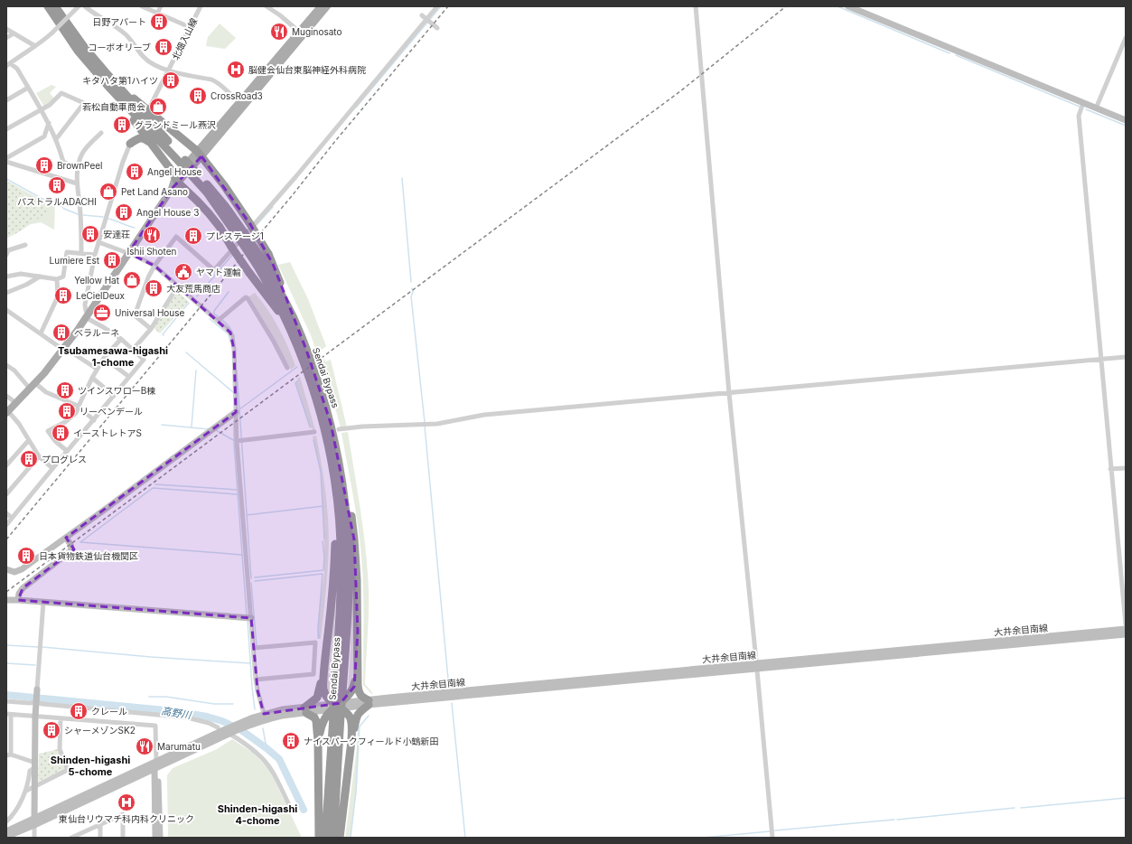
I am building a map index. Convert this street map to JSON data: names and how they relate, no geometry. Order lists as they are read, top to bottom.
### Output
{
  "streets": {
    "highway": ["Sendai Bypass"],
    "street": ["北畑入山線", "大井余目南線"]
  },
  "districts": ["Tsubamesawa-higashi 1-chome", "Shinden-higashi 5-chome", "Shinden-higashi 4-chome"],
  "water": ["高野川"],
  "places": {
    "building": [
      "日野アパート",
      "コーポオリーブ",
      "キタハタ第1ハイツ",
      "CrossRoad3",
      "グランドミール燕沢",
      "BrownPeel",
      "Angel House",
      "パストラルADACHI",
      "Angel House 3",
      "安達荘",
      "プレステージ1",
      "Lumiere Est",
      "大友荒馬商店",
      "LeCielDeux",
      "ベラルーネ",
      "ツインスワローB棟",
      "リーベンデール",
      "イーストレトアS",
      "プログレス",
      "日本貨物鉄道仙台機関区",
      "クレール",
      "シャーメゾンSK2",
      "ナイスパークフィールド小鶴新田"
    ],
    "restaurant": ["Muginosato", "Ishii Shoten", "Marumatu"],
    "hospital": ["脳健会仙台東脳神経外科病院", "東仙台リウマチ科内科クリニック"],
    "shop": ["若松自動車商会", "Pet Land Asano", "Yellow Hat"],
    "public building": ["ヤマト運輸"],
    "office": ["Universal House"]
  }
}
